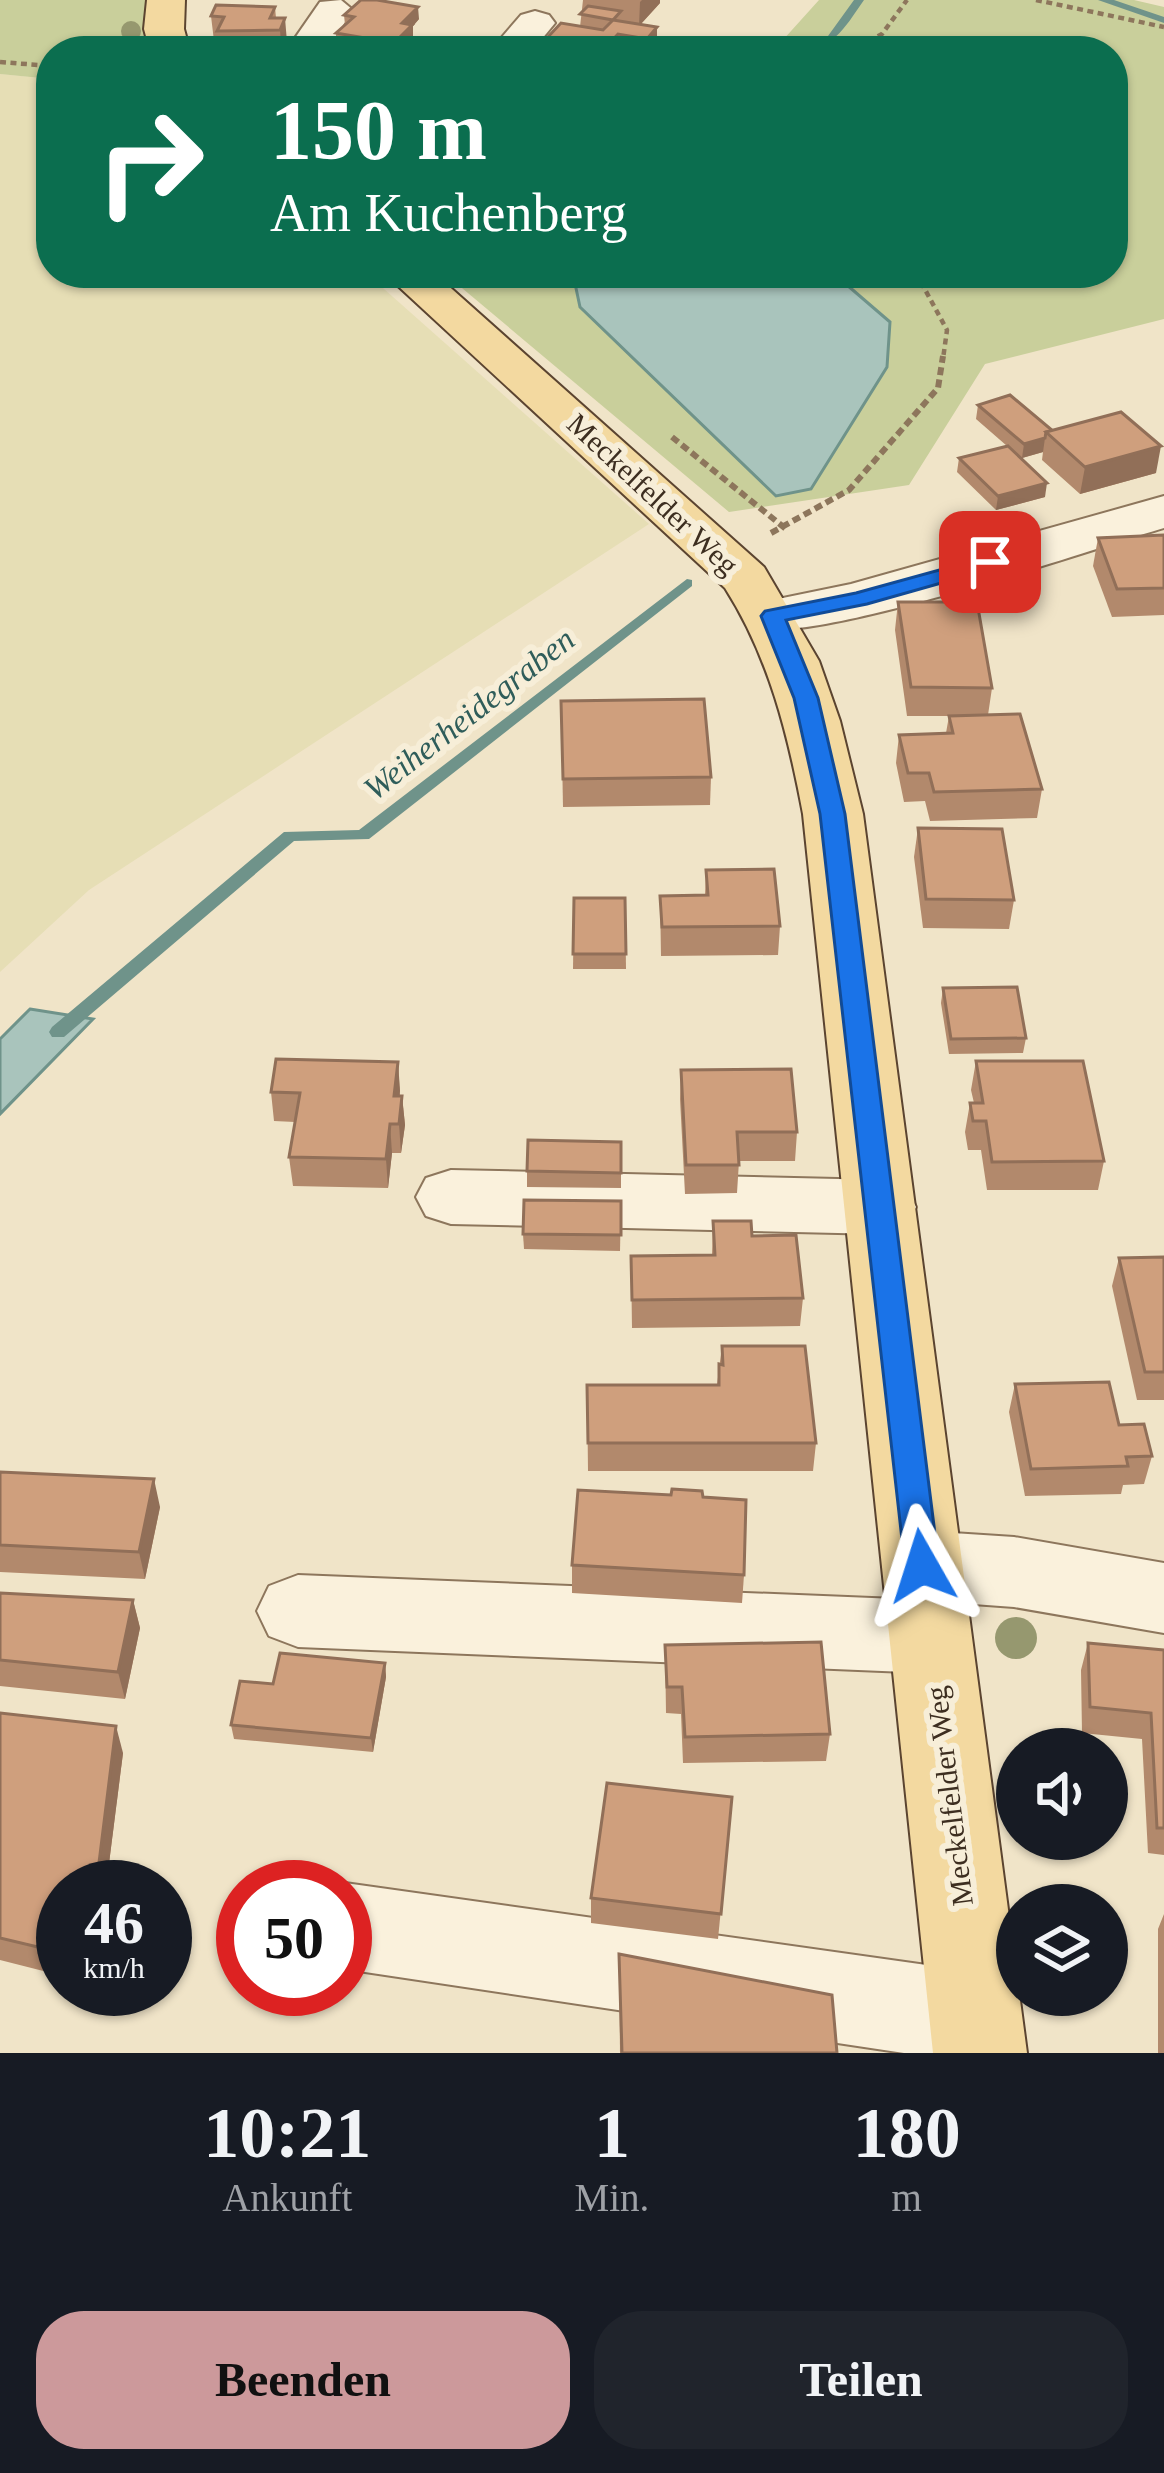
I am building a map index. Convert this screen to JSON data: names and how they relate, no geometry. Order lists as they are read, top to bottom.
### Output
{
  "streets": {
    "main road": ["Meckelfelder Weg"]
  },
  "water": ["Weiherheidegraben"],
  "page": {
    "turn": ["150 m", "Am Kuchenberg"],
    "speed": "46 km/h",
    "limit": "50",
    "eta": [
      "10:21",
      "Ankunft",
      "1",
      "Min.",
      "180",
      "m"
    ],
    "buttons": ["Beenden", "Teilen"]
  }
}
